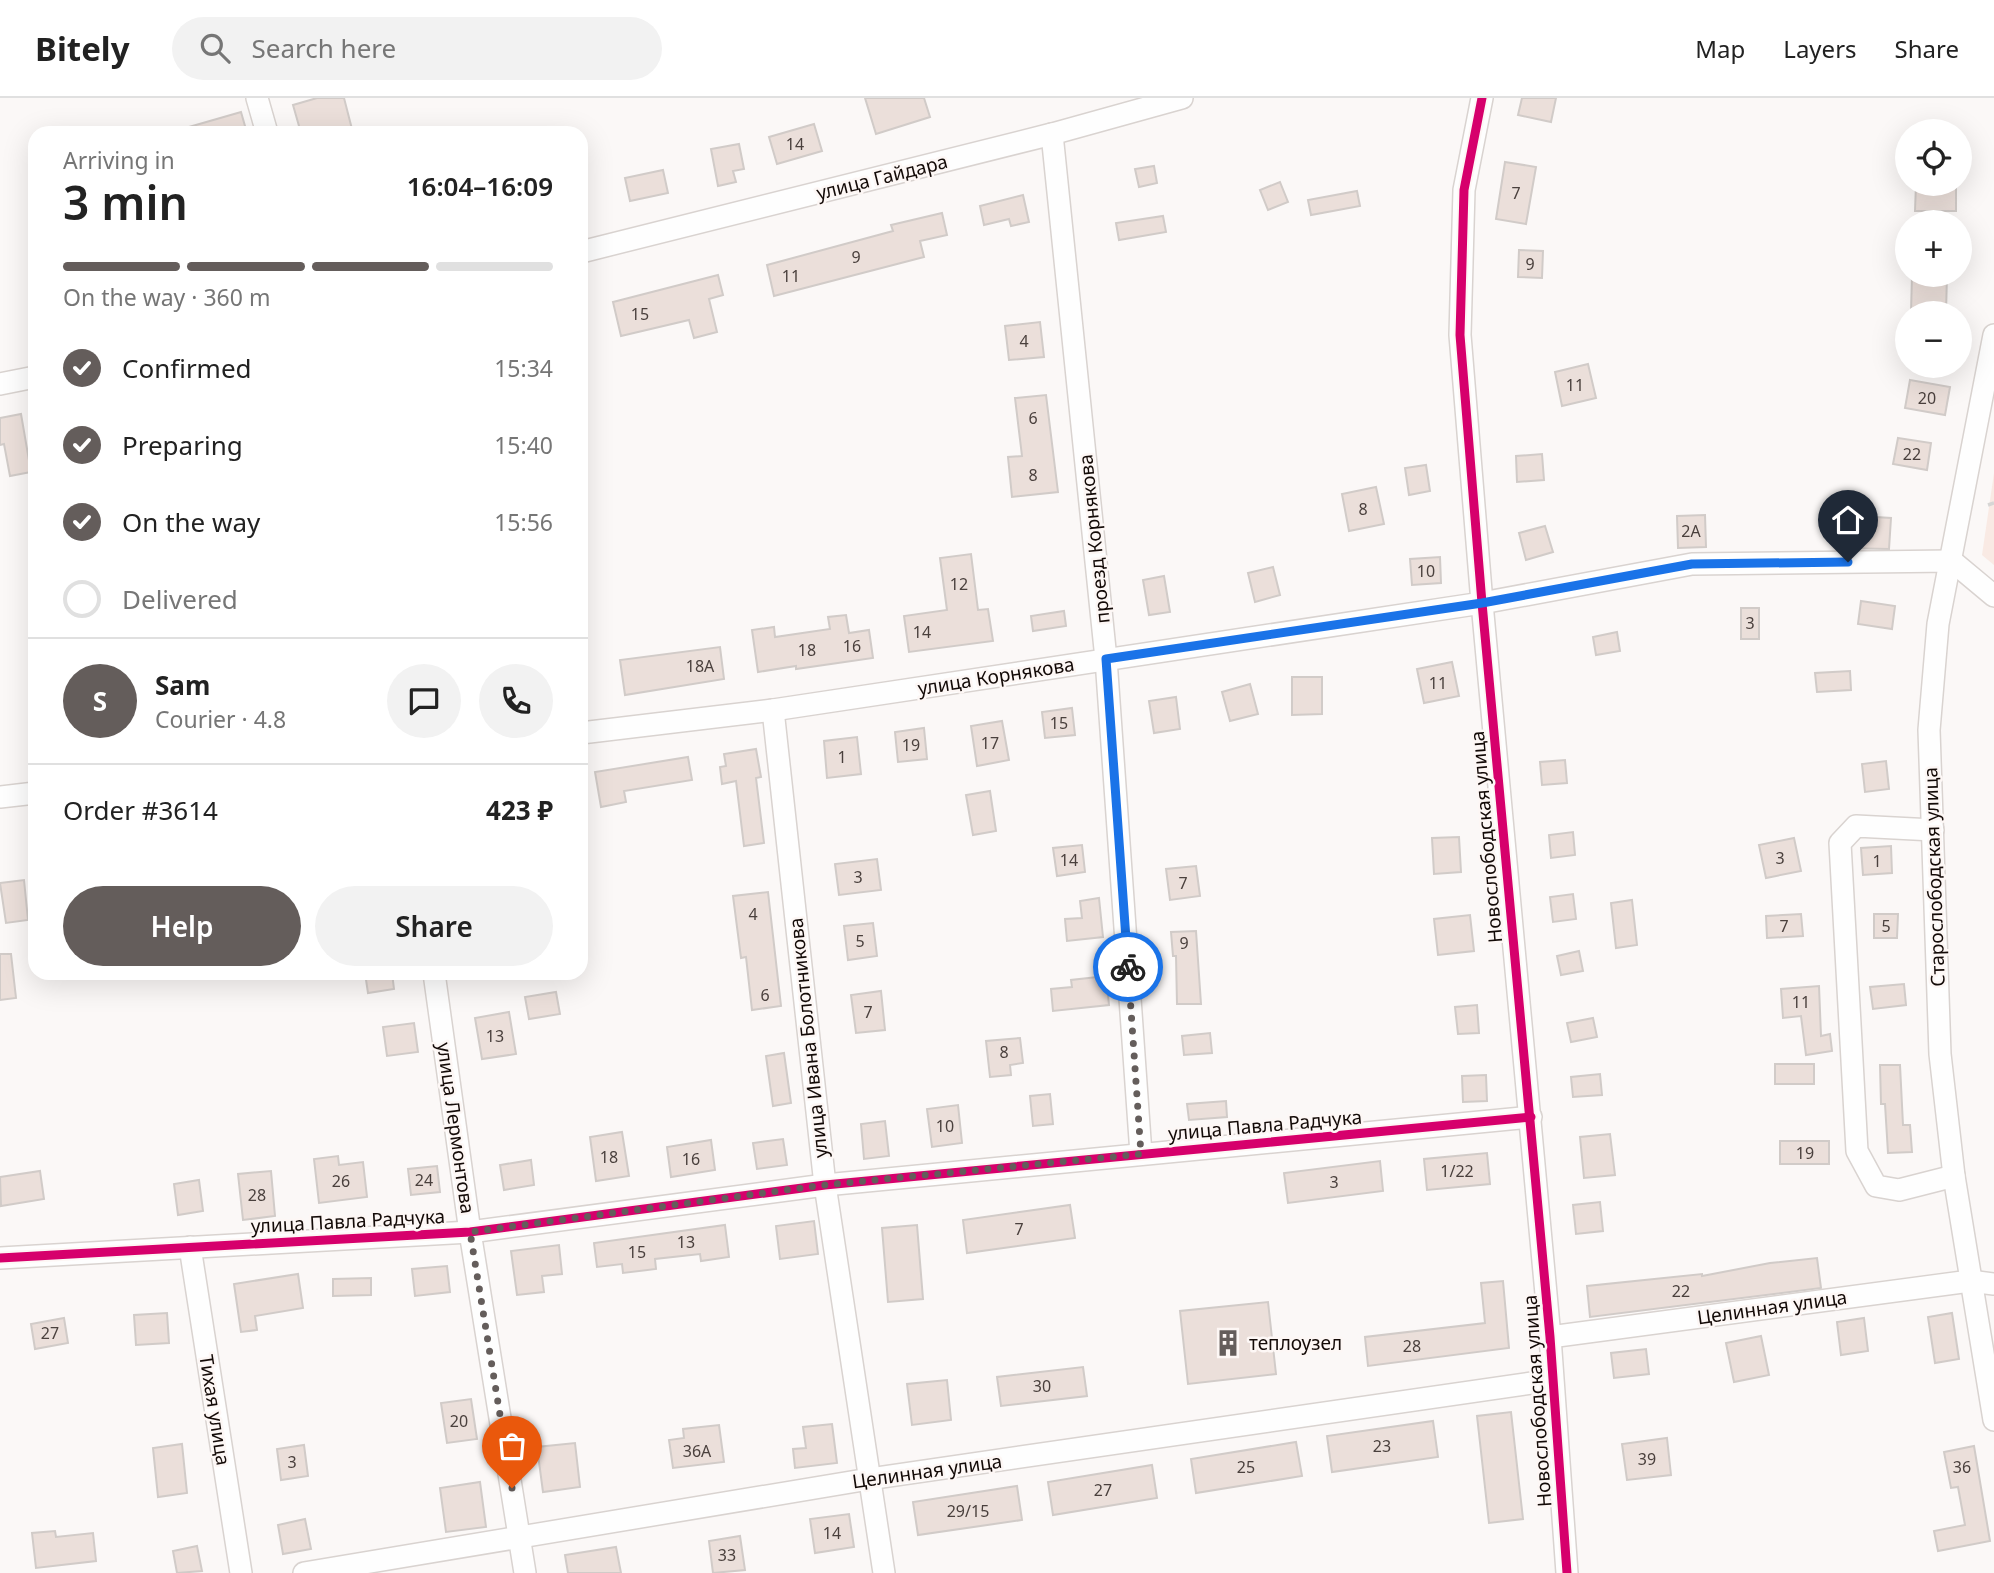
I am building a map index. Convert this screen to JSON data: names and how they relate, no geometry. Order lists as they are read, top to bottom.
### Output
{
  "streets": {
    "street": [
      "улица Гайдара",
      "проезд Корнякова",
      "улица Корнякова",
      "Новослободская улица",
      "Старослободская улица",
      "улица Ивана Болотникова",
      "улица Павла Радчука",
      "улица Лермонтова",
      "Целинная улица",
      "Тихая улица"
    ]
  },
  "crossings": [
    ["улица Гайдара", "проезд Корнякова"],
    ["проезд Корнякова", "улица Корнякова"],
    ["проезд Корнякова", "улица Павла Радчука"],
    ["улица Корнякова", "Новослободская улица"],
    ["улица Корнякова", "Старослободская улица"],
    ["улица Корнякова", "улица Ивана Болотникова"],
    ["Новослободская улица", "улица Павла Радчука"],
    ["Новослободская улица", "Целинная улица"],
    ["Старослободская улица", "Целинная улица"],
    ["улица Ивана Болотникова", "улица Павла Радчука"],
    ["улица Ивана Болотникова", "Целинная улица"],
    ["улица Павла Радчука", "улица Лермонтова"],
    ["улица Павла Радчука", "Тихая улица"],
    ["улица Лермонтова", "Целинная улица"]
  ],
  "places": {
    "building": ["теплоузел"]
  },
  "house_numbers": [
    "14",
    "7",
    "9",
    "9",
    "11",
    "15",
    "4",
    "11",
    "20",
    "6",
    "22",
    "8",
    "8",
    "2А",
    "10",
    "12",
    "3",
    "14",
    "16",
    "18",
    "18А",
    "11",
    "15",
    "17",
    "19",
    "1",
    "3",
    "14",
    "1",
    "3",
    "7",
    "4",
    "7",
    "5",
    "5",
    "9",
    "6",
    "11",
    "7",
    "13",
    "8",
    "10",
    "19",
    "18",
    "16",
    "1/22",
    "24",
    "26",
    "3",
    "28",
    "7",
    "13",
    "15",
    "22",
    "27",
    "28",
    "30",
    "20",
    "23",
    "36А",
    "39",
    "3",
    "25",
    "36",
    "27",
    "29/15",
    "14",
    "33"
  ],
  "page": {
    "header": "Bitely",
    "search": "Search here",
    "nav": ["Map", "Layers", "Share"],
    "map_buttons": ["+", "−"],
    "heading": ["3 min", "Arriving in", "16:04–16:09"],
    "panel": [
      "Sam",
      "Courier · 4.8",
      "Order #3614",
      "423 ₽"
    ],
    "bar": "On the way · 360 m",
    "list": [
      ["Confirmed", "15:34"],
      ["Preparing", "15:40"],
      ["On the way", "15:56"],
      "Delivered"
    ],
    "round": "S",
    "buttons": ["Help", "Share"]
  }
}
